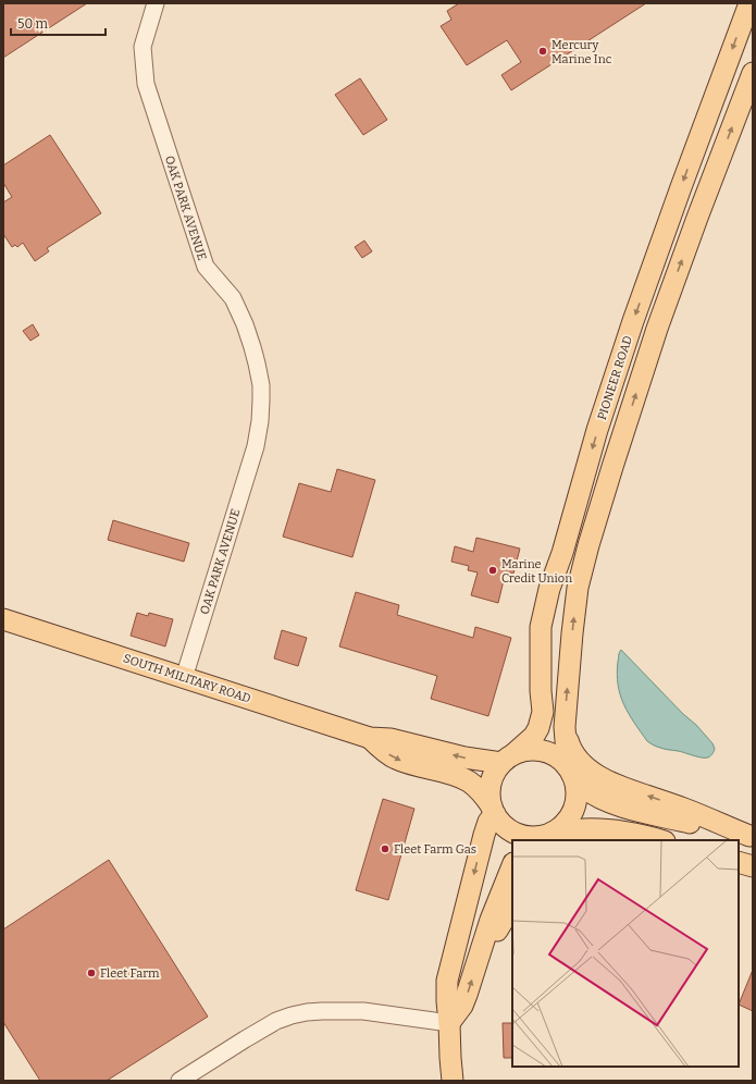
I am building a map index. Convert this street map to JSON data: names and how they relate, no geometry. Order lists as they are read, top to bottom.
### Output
{
  "streets": {
    "main road": ["PIONEER ROAD", "SOUTH MILITARY ROAD"],
    "street": ["OAK PARK AVENUE"]
  },
  "crossings": [
    ["OAK PARK AVENUE", "SOUTH MILITARY ROAD"],
    ["PIONEER ROAD", "SOUTH MILITARY ROAD"]
  ],
  "places": [
    "Mercury Marine Inc",
    "Marine Credit Union",
    "Fleet Farm Gas",
    "Fleet Farm"
  ],
  "scale_bar": "50 m"
}
